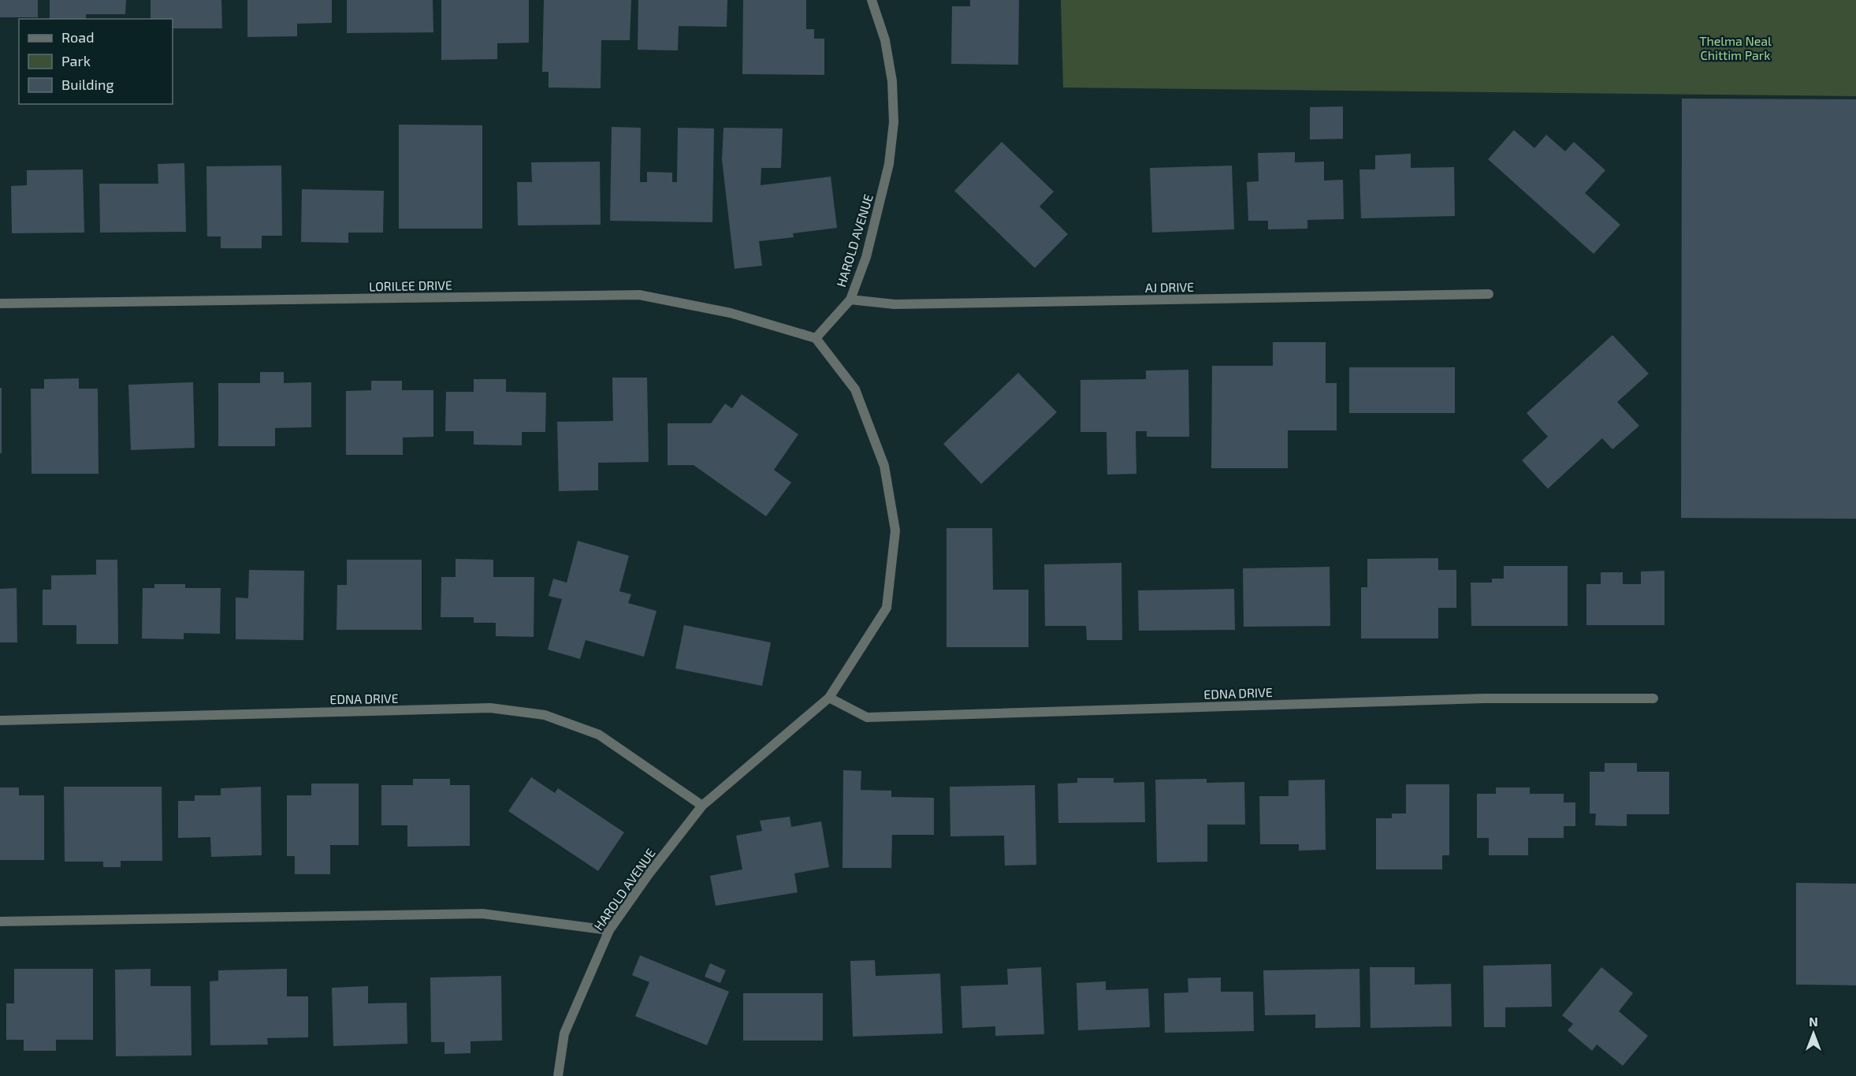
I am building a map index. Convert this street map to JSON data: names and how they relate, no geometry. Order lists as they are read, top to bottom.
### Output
{
  "streets": {
    "street": [
      "HAROLD AVENUE",
      "LORILEE DRIVE",
      "AJ DRIVE",
      "EDNA DRIVE"
    ]
  },
  "crossings": [
    ["HAROLD AVENUE", "LORILEE DRIVE"],
    ["HAROLD AVENUE", "AJ DRIVE"],
    ["HAROLD AVENUE", "EDNA DRIVE"]
  ],
  "parks": ["Thelma Neal Chittim Park"],
  "legend": ["Road", "Park", "Building"],
  "north": "top"
}
